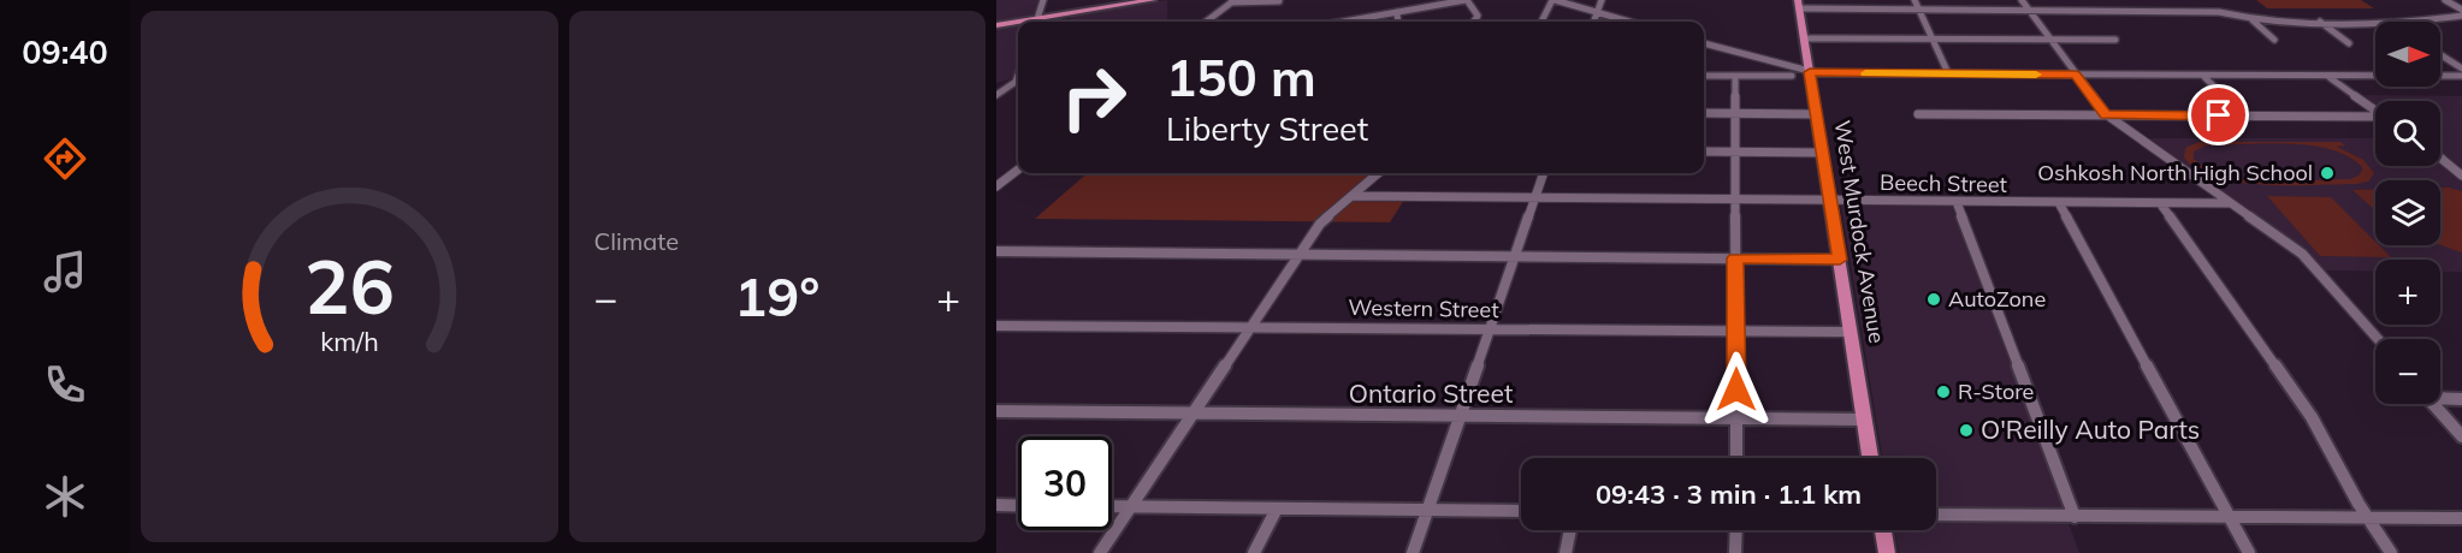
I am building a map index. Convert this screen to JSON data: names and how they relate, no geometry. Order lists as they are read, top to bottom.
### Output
{
  "streets": {
    "main road": ["West Murdock Avenue"],
    "street": ["Beech Street", "Western Street", "Ontario Street"]
  },
  "crossings": [
    ["Beech Street", "West Murdock Avenue"],
    ["West Murdock Avenue", "Western Street"],
    ["West Murdock Avenue", "Ontario Street"]
  ],
  "places": [
    "Oshkosh North High School",
    "AutoZone",
    "R-Store",
    "O'Reilly Auto Parts"
  ],
  "north": "right",
  "page": {
    "tabs": "09:40",
    "tile": "Climate",
    "map_buttons": ["+", "−"],
    "turn": ["150 m", "Liberty Street"],
    "heat": ["−", "19°", "+"],
    "limit": "30",
    "trip": "09:43 · 3 min · 1.1 km",
    "gauge": ["26", "km/h"]
  }
}
